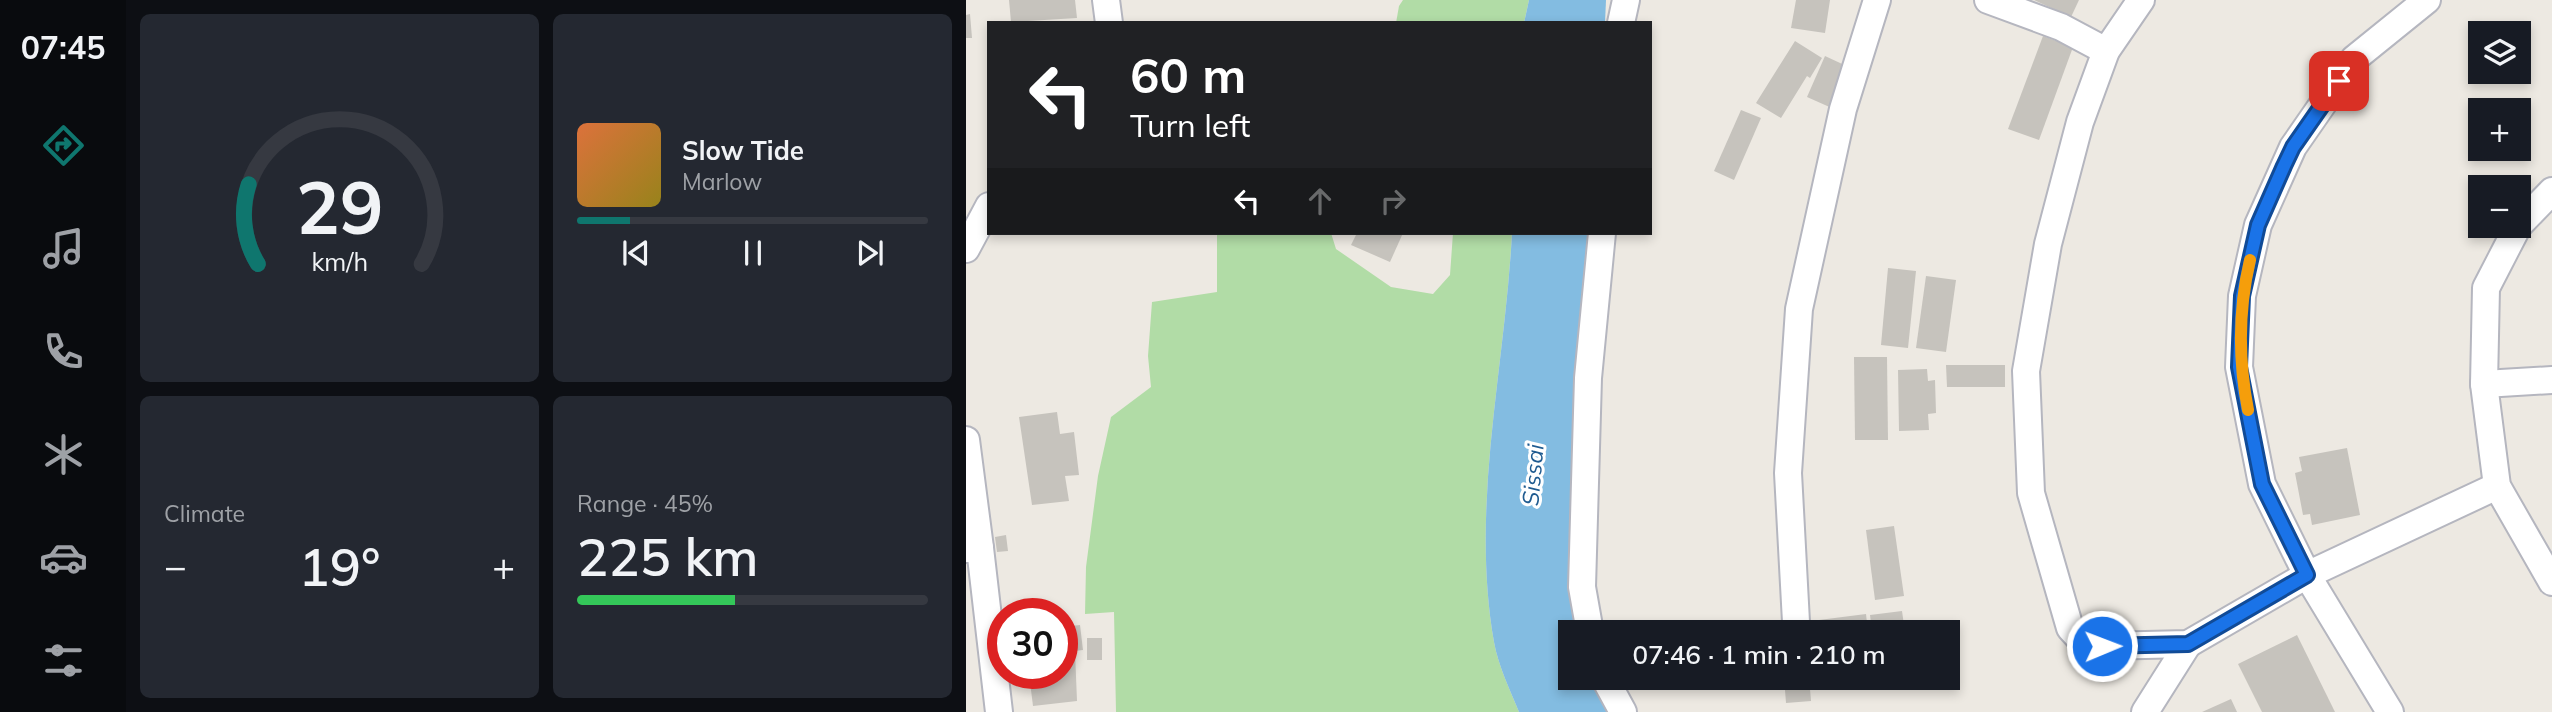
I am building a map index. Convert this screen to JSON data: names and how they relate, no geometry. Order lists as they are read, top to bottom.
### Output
{
  "water": ["Sissai"],
  "page": {
    "tabs": "07:45",
    "map_buttons": ["+", "−"],
    "turn": ["60 m", "Turn left"],
    "song": ["Slow Tide", "Marlow"],
    "tile": [
      "Climate",
      ["Range · 45%", "225 km"]
    ],
    "heat": ["−", "19°", "+"],
    "limit": "30",
    "trip": "07:46 · 1 min · 210 m",
    "gauge": ["29", "km/h"]
  }
}
